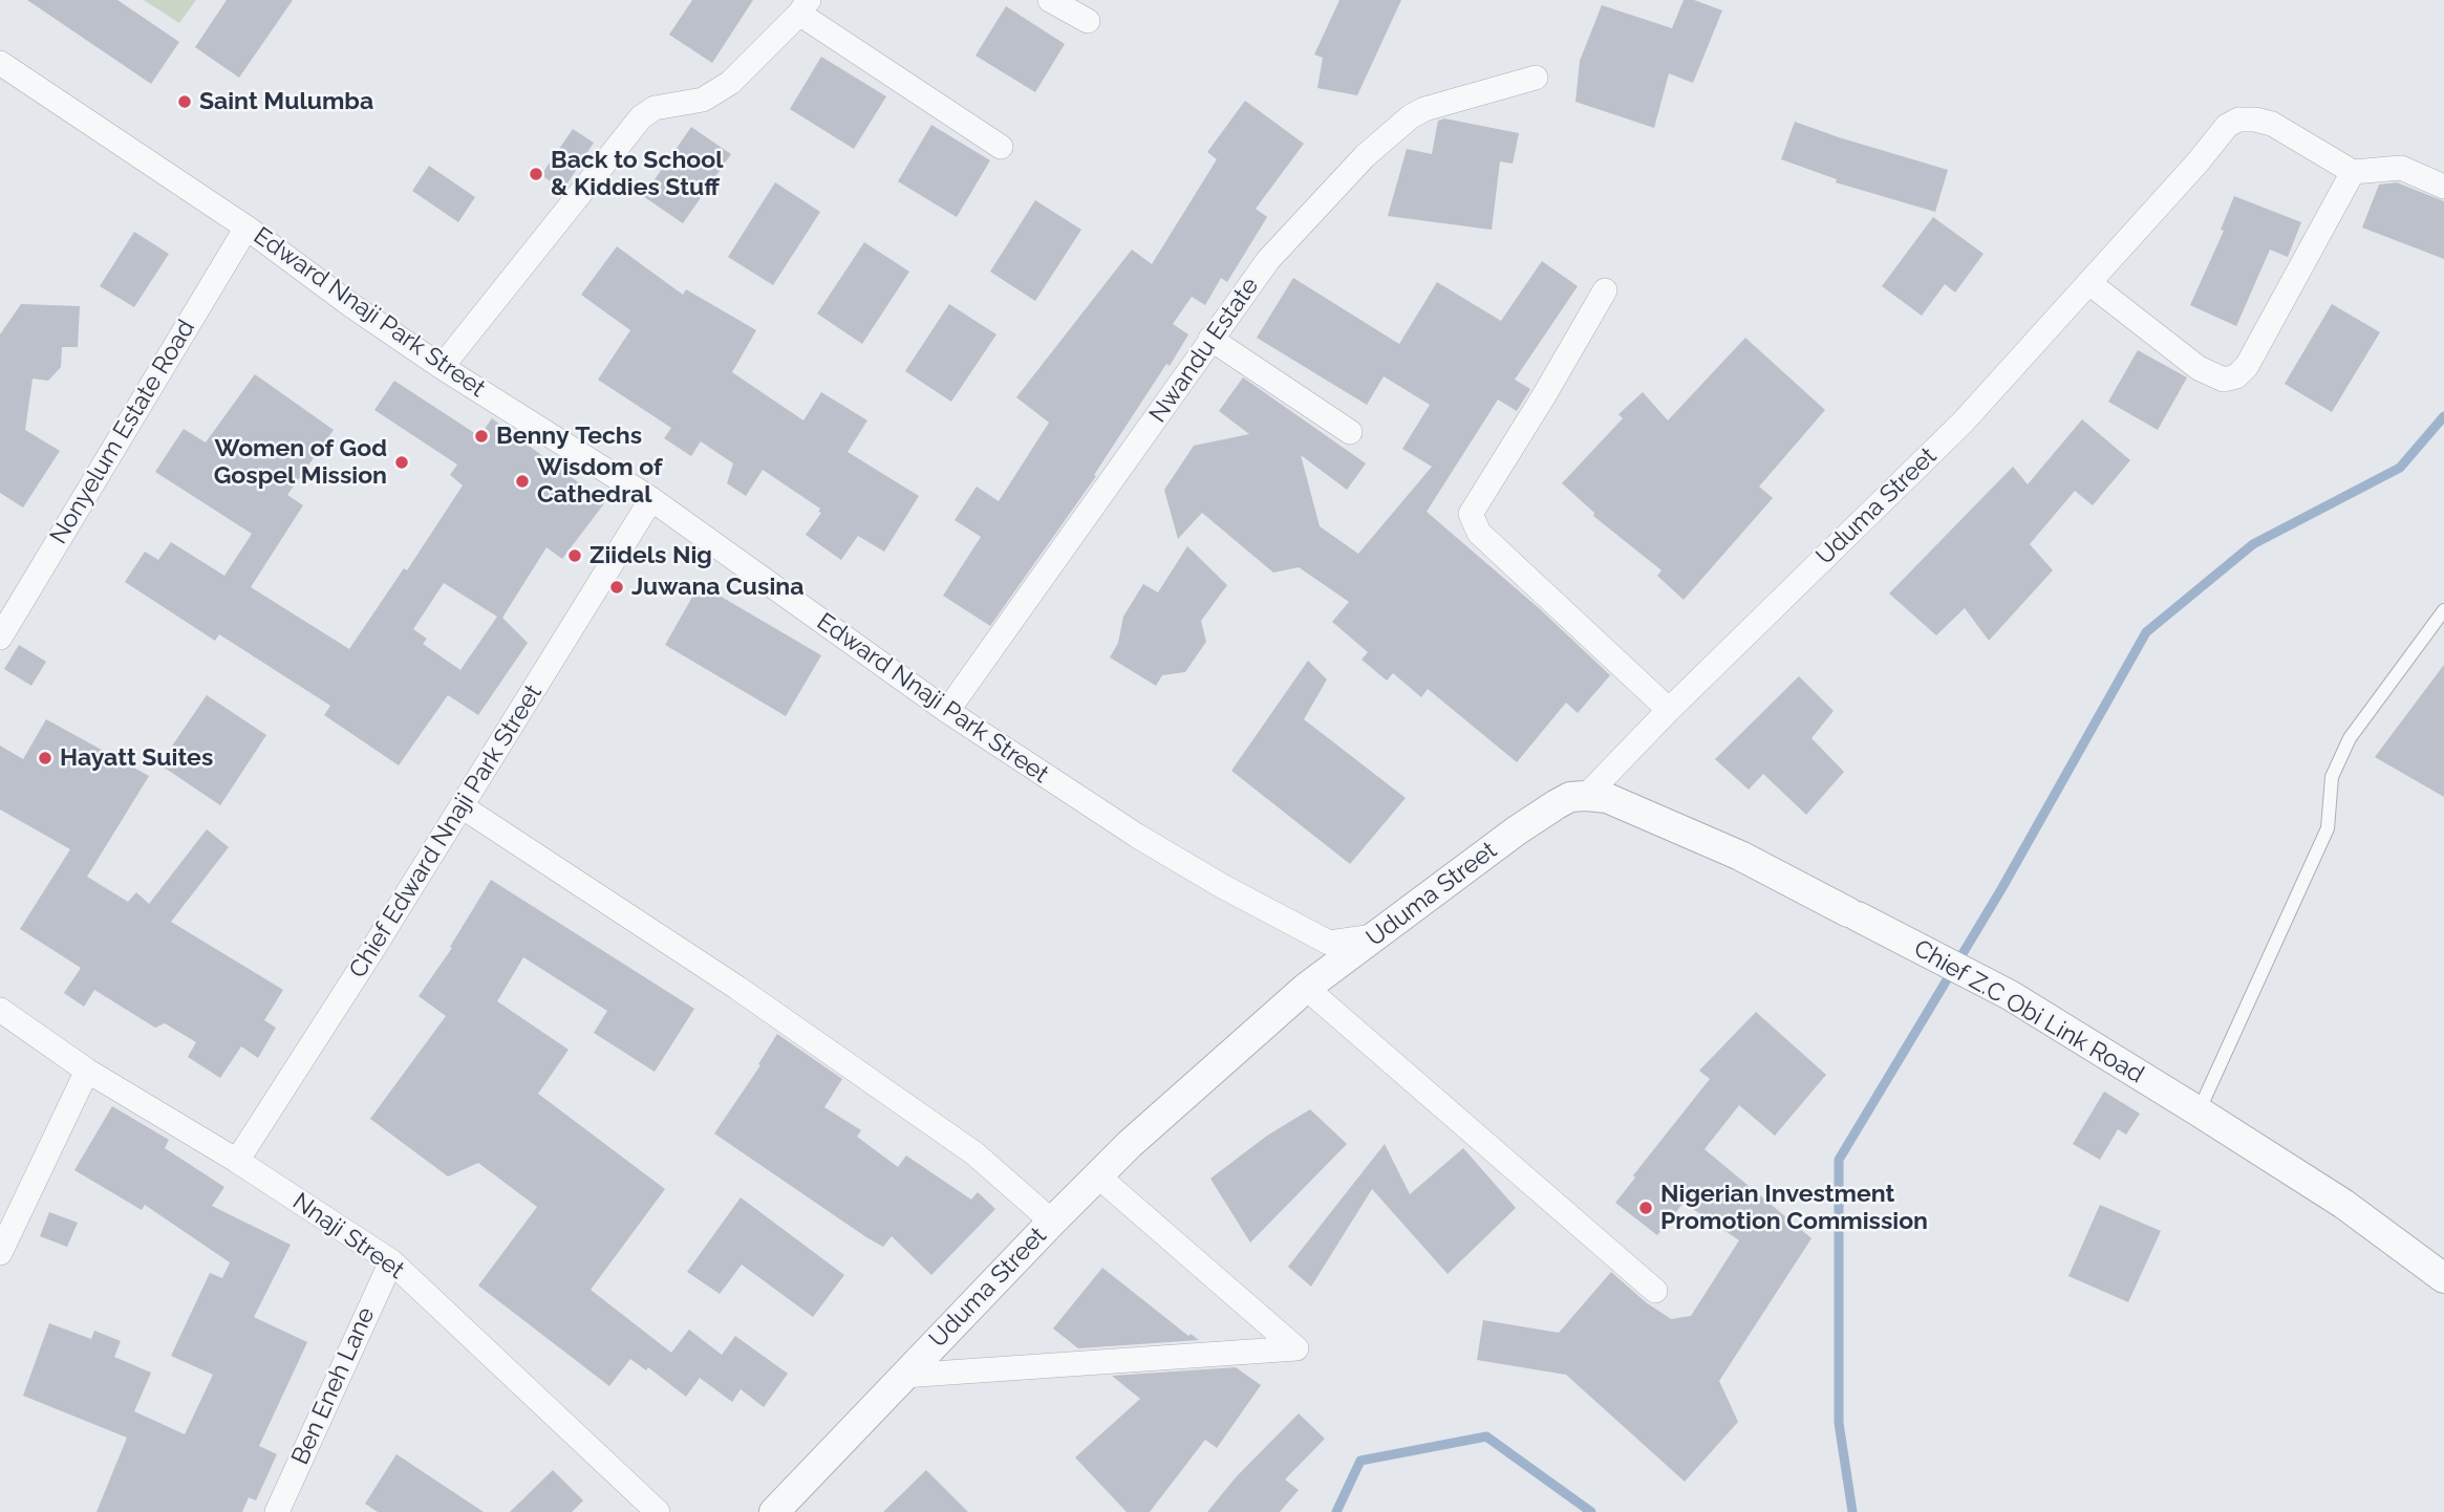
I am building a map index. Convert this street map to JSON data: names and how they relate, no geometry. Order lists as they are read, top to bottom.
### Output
{
  "streets": {
    "street": [
      "Edward Nnaji Park Street",
      "Nwandu Estate",
      "Nonyelum Estate Road",
      "Uduma Street",
      "Chief Edward Nnaji Park Street",
      "Chief Z.C Obi Link Road",
      "Nnaji Street",
      "Ben Eneh Lane"
    ]
  },
  "crossings": [
    ["Edward Nnaji Park Street", "Nwandu Estate"],
    ["Edward Nnaji Park Street", "Nonyelum Estate Road"],
    ["Edward Nnaji Park Street", "Uduma Street"],
    ["Edward Nnaji Park Street", "Chief Edward Nnaji Park Street"],
    ["Uduma Street", "Chief Z.C Obi Link Road"],
    ["Chief Edward Nnaji Park Street", "Nnaji Street"],
    ["Nnaji Street", "Ben Eneh Lane"]
  ],
  "places": [
    "Saint Mulumba",
    "Back to School & Kiddies Stuff",
    "Benny Techs",
    "Women of God Gospel Mission",
    "Wisdom of Cathedral",
    "Ziidels Nig",
    "Juwana Cusina",
    "Hayatt Suites",
    "Nigerian Investment Promotion Commission"
  ]
}
